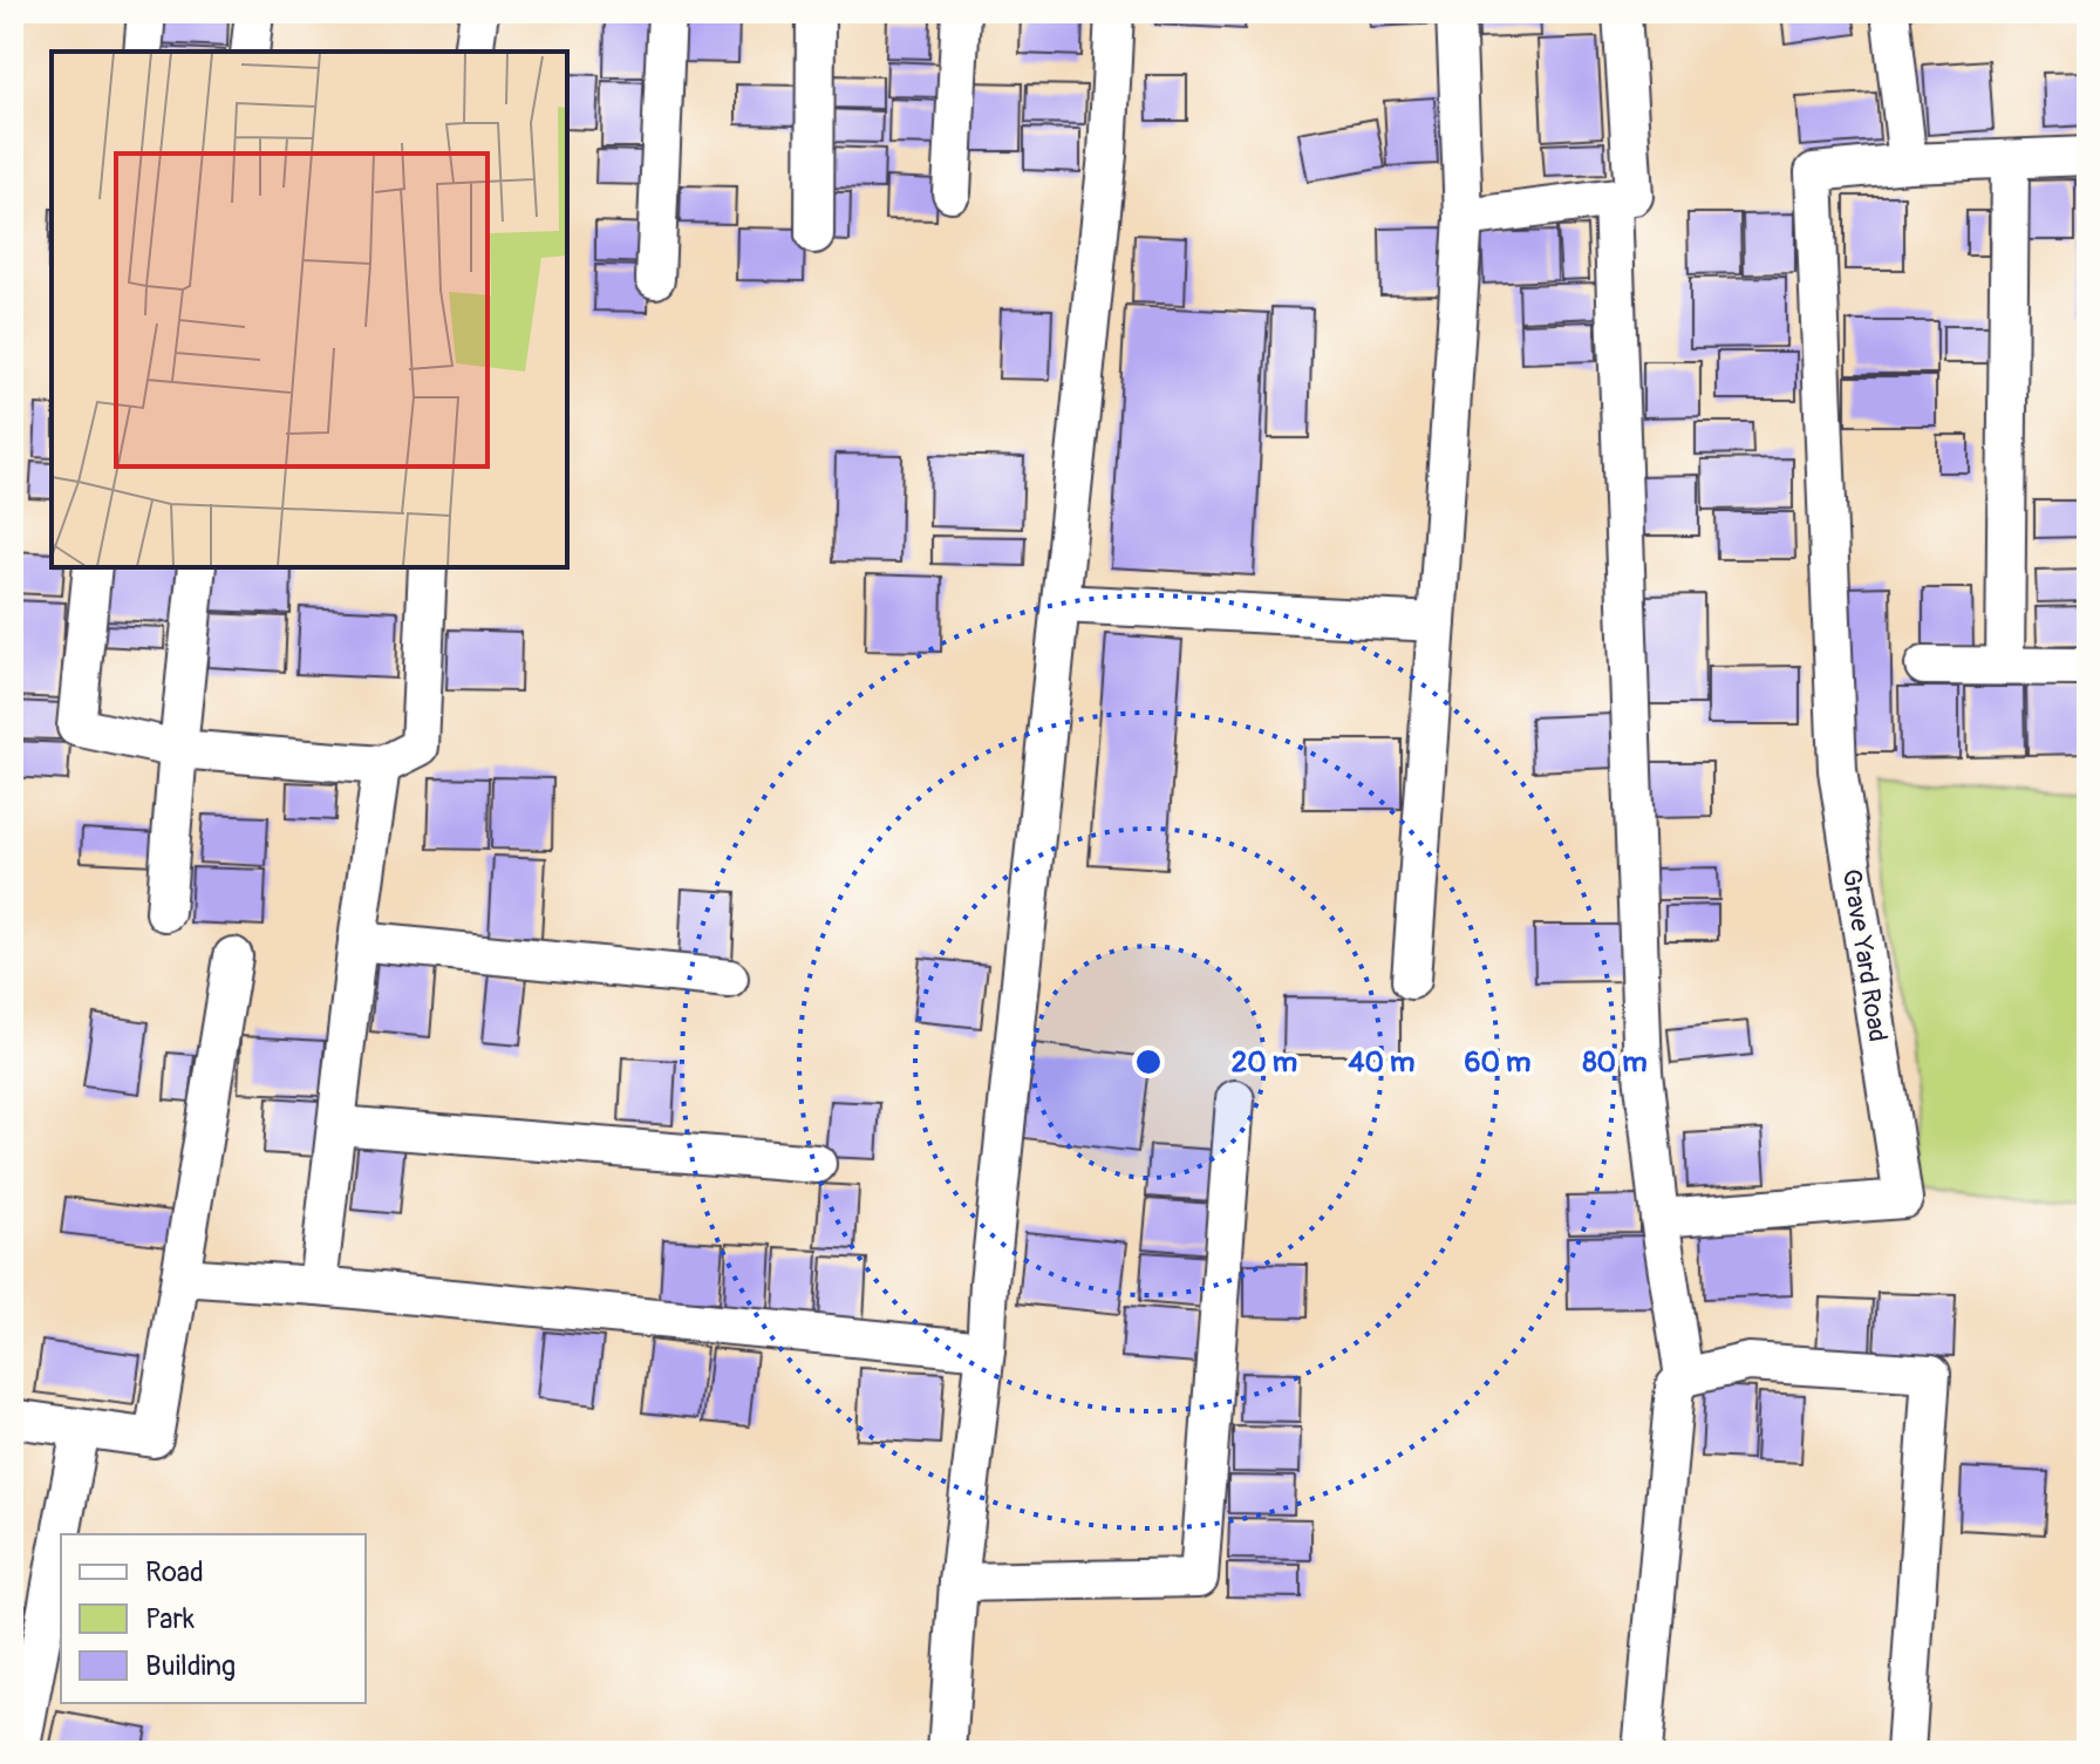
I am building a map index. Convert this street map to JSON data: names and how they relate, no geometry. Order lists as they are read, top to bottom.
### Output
{
  "streets": {
    "street": ["Grave Yard Road"]
  },
  "legend": ["Road", "Park", "Building"],
  "rings": [
    "20 m",
    "40 m",
    "60 m",
    "80 m"
  ]
}
